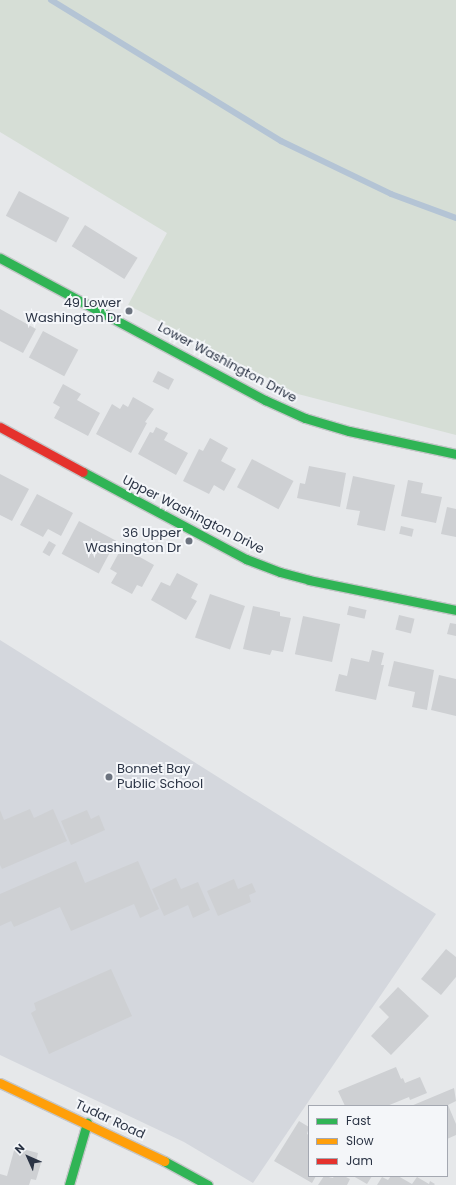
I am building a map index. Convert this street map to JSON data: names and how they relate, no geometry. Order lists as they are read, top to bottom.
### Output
{
  "streets": {
    "street": ["Lower Washington Drive", "Upper Washington Drive", "Tudar Road"]
  },
  "places": ["49 Lower Washington Dr", "36 Upper Washington Dr", "Bonnet Bay Public School"],
  "legend": ["Fast", "Slow", "Jam"],
  "north": "top left"
}
